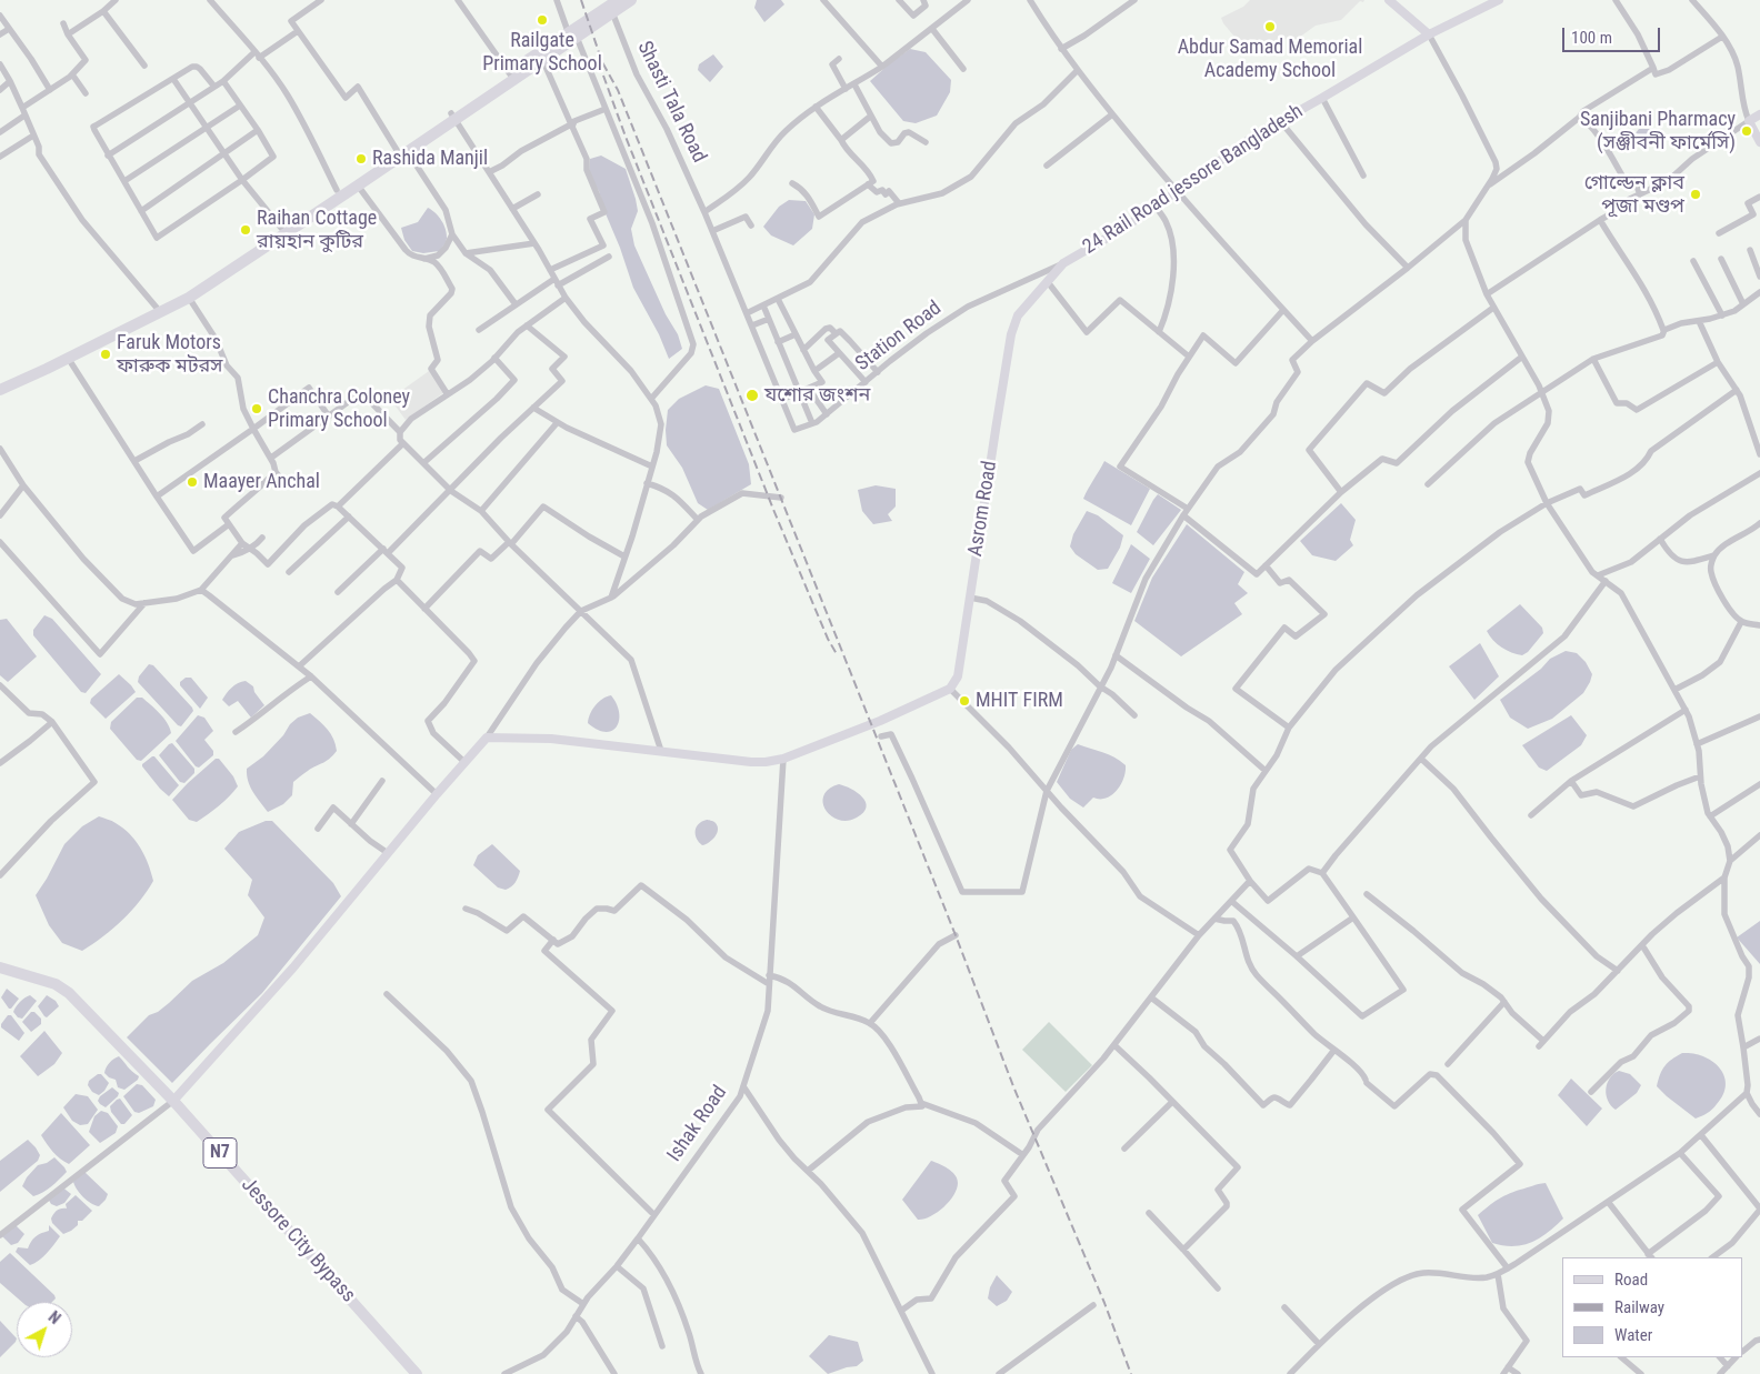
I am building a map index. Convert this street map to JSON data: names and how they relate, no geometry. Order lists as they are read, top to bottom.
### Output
{
  "streets": {
    "highway": ["N7", "Jessore City Bypass"],
    "street": [
      "Shasti Tala Road",
      "24 Rail Road jessore Bangladesh",
      "Station Road",
      "Asrom Road",
      "Ishak Road"
    ]
  },
  "crossings": [
    ["Shasti Tala Road", "Station Road"],
    ["24 Rail Road jessore Bangladesh", "Station Road"],
    ["24 Rail Road jessore Bangladesh", "Asrom Road"],
    ["Station Road", "Asrom Road"]
  ],
  "places": [
    "Railgate Primary School",
    "Abdur Samad Memorial Academy School",
    "Sanjibani Pharmacy (সঞ্জীবনী ফার্মেসি)",
    "Rashida Manjil",
    "গোল্ডেন ক্লাব পূজা মণ্ডপ",
    "Raihan Cottage রায়হান কুটির",
    "Faruk Motors ফারুক মটরস",
    "যশোর জংশন",
    "Chanchra Coloney Primary School",
    "Maayer Anchal",
    "MHIT FIRM"
  ],
  "legend": ["Road", "Railway", "Water"],
  "scale_bar": "100 m",
  "north": "top right"
}
